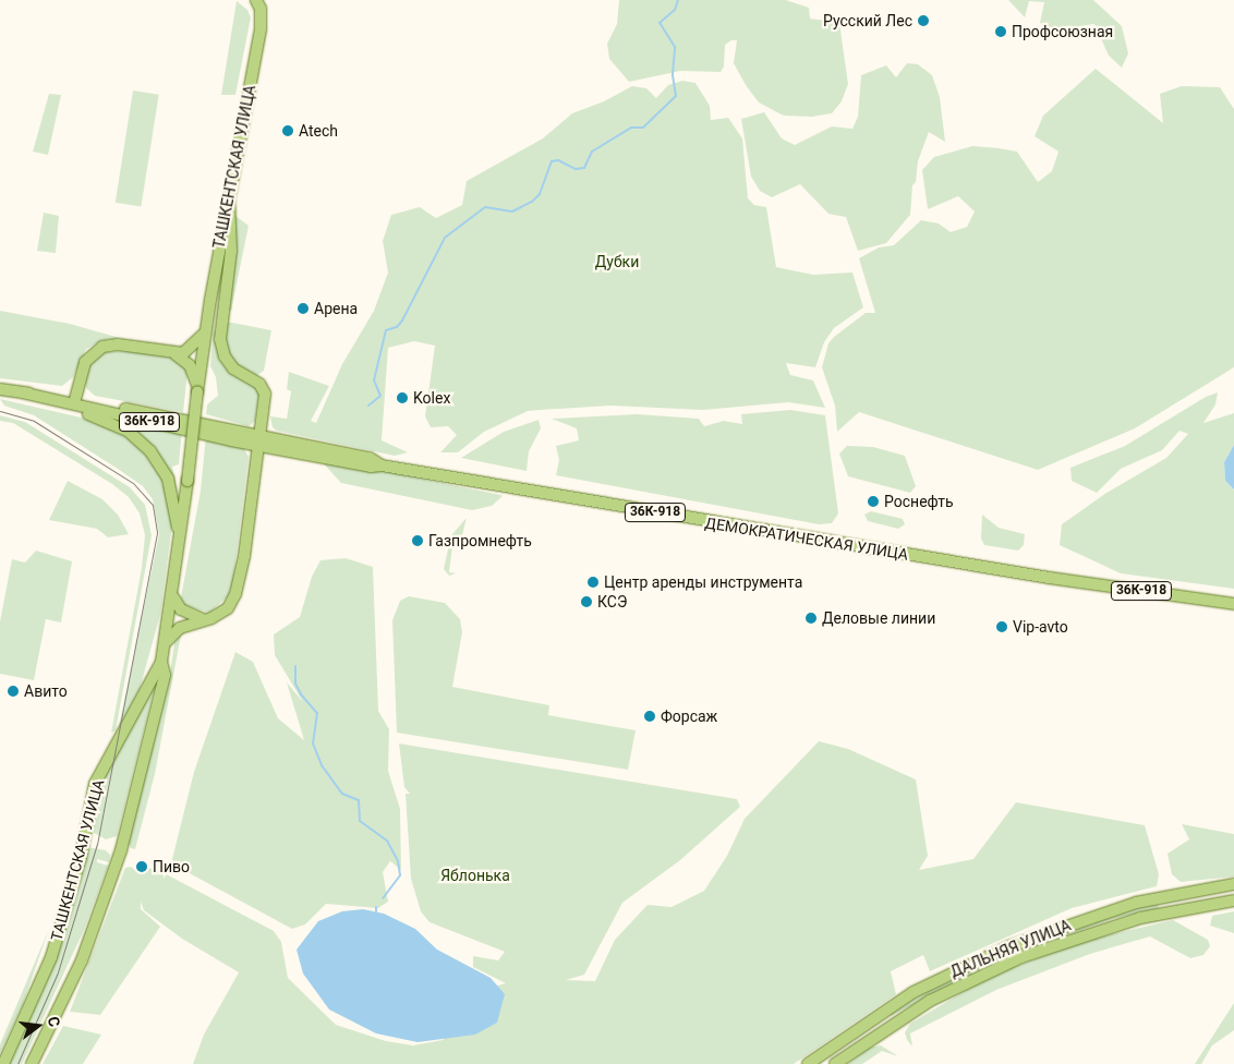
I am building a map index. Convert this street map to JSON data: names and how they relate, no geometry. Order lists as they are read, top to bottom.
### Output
{
  "streets": {
    "main road": [
      "ТАШКЕНТСКАЯ УЛИЦА",
      "36К-918",
      "ДЕМОКРАТИЧЕСКАЯ УЛИЦА",
      "ДАЛЬНЯЯ УЛИЦА"
    ]
  },
  "parks": ["Дубки", "Яблонька"],
  "places": [
    "Русский Лес",
    "Профсоюзная",
    "Atech",
    "Арена",
    "Kolex",
    "Роснефть",
    "Газпромнефть",
    "Центр аренды инструмента",
    "КСЭ",
    "Деловые линии",
    "Vip-avto",
    "Авито",
    "Форсаж",
    "Пиво"
  ],
  "north": "right"
}
